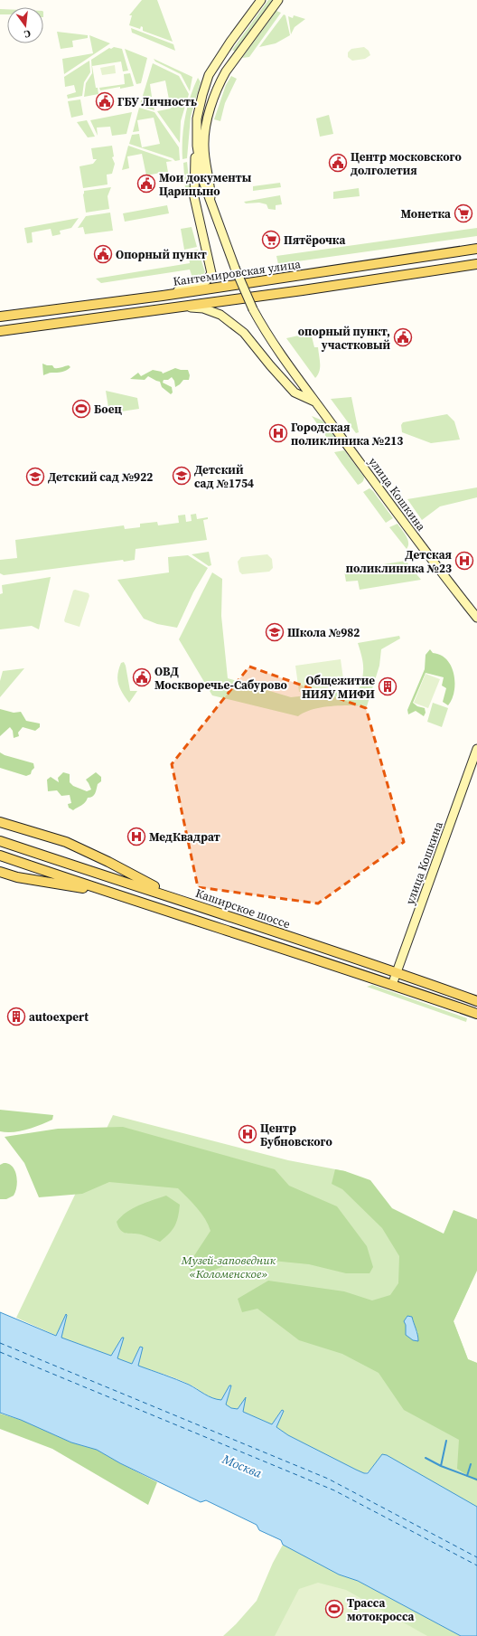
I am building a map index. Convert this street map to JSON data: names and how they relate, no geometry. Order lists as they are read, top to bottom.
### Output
{
  "streets": {
    "main road": ["Кантемировская улица", "улица Кошкина", "Каширское шоссе"]
  },
  "crossings": [
    ["улица Кошкина", "Каширское шоссе"]
  ],
  "water": ["Москва"],
  "parks": ["Музей-заповедник «Коломенское»"],
  "places": {
    "public building": [
      "ГБУ Личность",
      "Центр московского долголетия",
      "Мои документы Царицыно",
      "Опорный пункт",
      "опорный пункт, участковый",
      "ОВД Москворечье-Сабурово"
    ],
    "supermarket": ["Монетка", "Пятёрочка"],
    "sports": ["Боец", "Трасса мотокросса"],
    "hospital": [
      "Городская поликлиника №213",
      "Детская поликлиника №23",
      "МедКвадрат",
      "Центр Бубновского"
    ],
    "school or university": ["Детский сад №1754", "Детский сад №922", "Школа №982"],
    "building": ["Общежитие НИЯУ МИФИ", "autoexpert"]
  },
  "north": "bottom"
}
